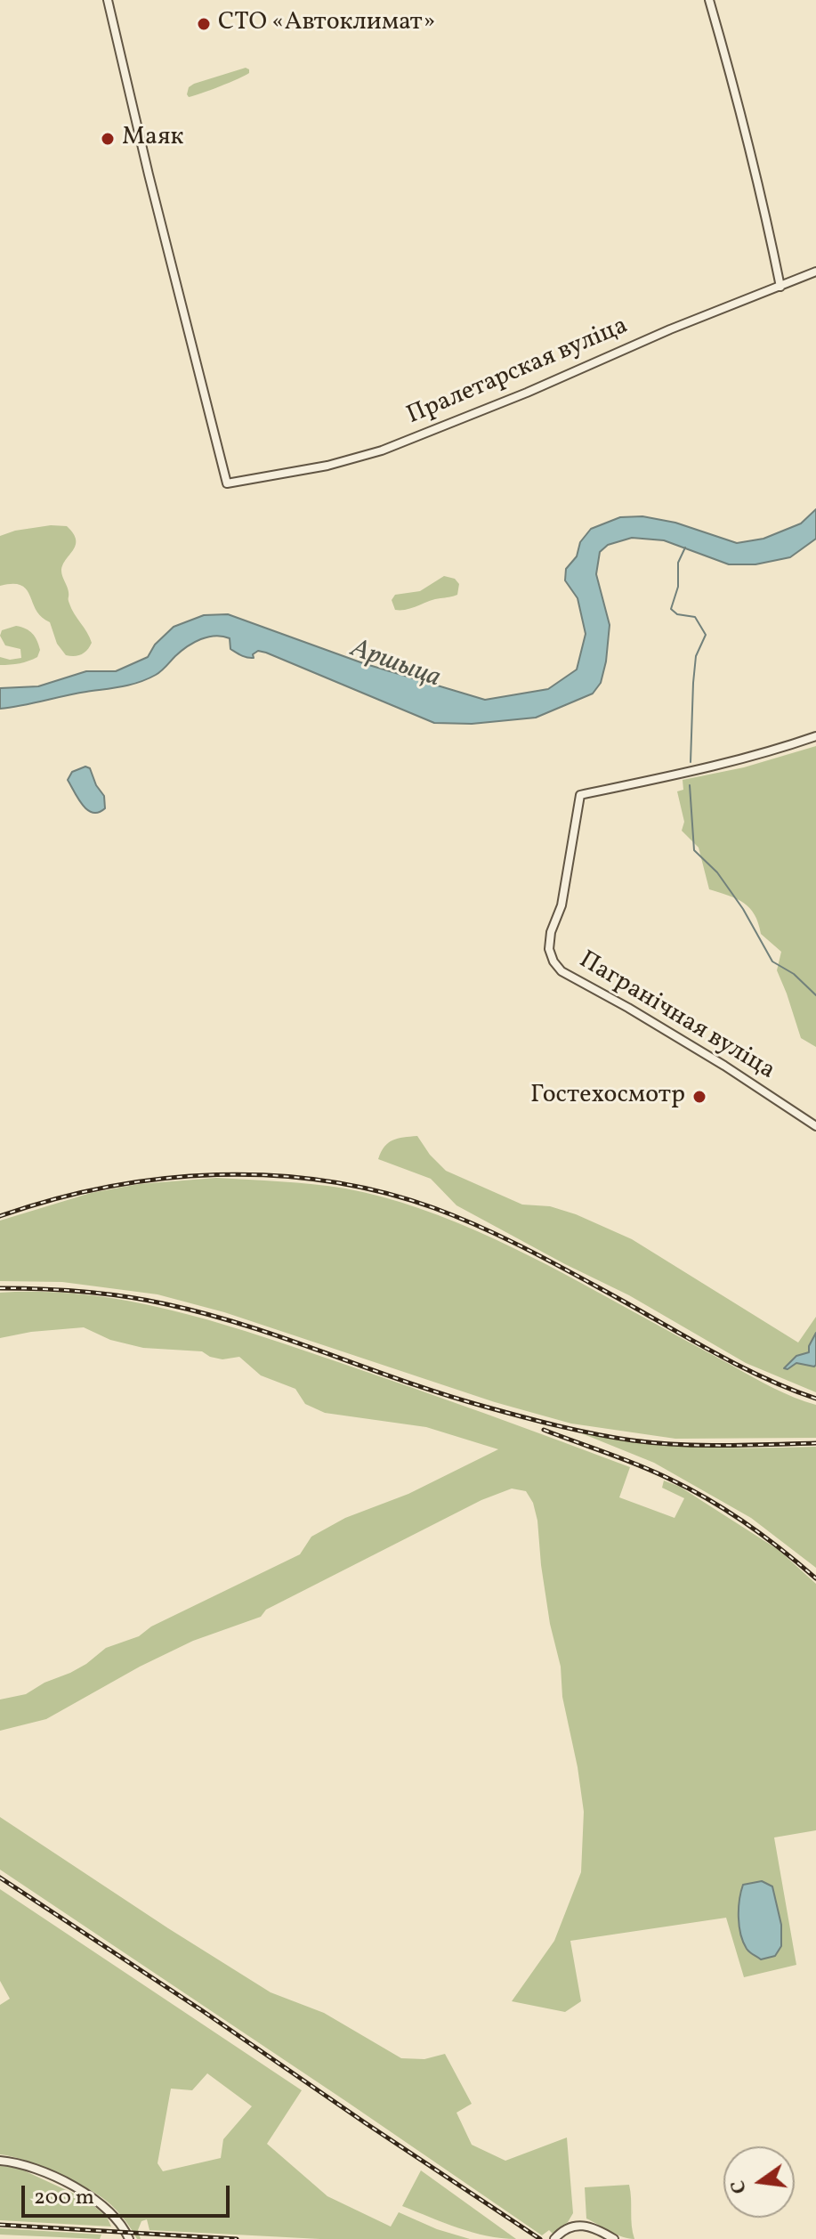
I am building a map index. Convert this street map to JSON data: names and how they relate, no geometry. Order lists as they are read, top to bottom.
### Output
{
  "streets": {
    "street": ["Пралетарская вуліца", "Пагранічная вуліца"]
  },
  "water": ["Аршыца"],
  "places": ["СТО «Автоклимат»", "Маяк", "Гостехосмотр"],
  "scale_bar": "200 m",
  "north": "left"
}
